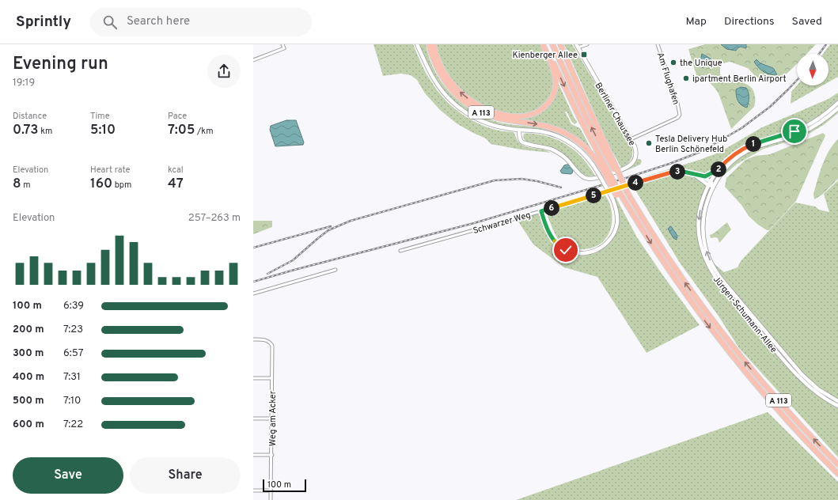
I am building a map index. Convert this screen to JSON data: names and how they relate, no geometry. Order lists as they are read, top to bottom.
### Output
{
  "streets": {
    "highway": ["A 113"],
    "street": [
      "Am Flughafen",
      "Berliner Chaussee",
      "Schwarzer Weg",
      "Jürgen-Schumann-Allee",
      "Weg am Acker"
    ]
  },
  "crossings": [
    ["Am Flughafen", "Berliner Chaussee"],
    ["Schwarzer Weg", "Jürgen-Schumann-Allee"]
  ],
  "places": {
    "transit": ["Kienberger Allee"],
    "other": ["the Unique", "ipartment Berlin Airport", "Tesla Delivery Hub Berlin Schönefeld"]
  },
  "scale_bar": "100 m",
  "north": "bottom",
  "page": {
    "header": "Sprintly",
    "search": "Search here",
    "nav": ["Map", "Directions", "Saved"],
    "heading": ["Evening run", "19:19"],
    "stats": [
      ["Distance", "0.73 km"],
      ["Time", "5:10"],
      ["Pace", "7:05 /km"],
      ["Elevation", "8 m"],
      ["Heart rate", "160 bpm"],
      ["kcal", "47"]
    ],
    "pins": [
      "1",
      "2",
      "3",
      "4",
      "5",
      "6"
    ],
    "chart": ["Elevation", "257–263 m"],
    "list": [
      {
        "name": "100 m",
        "note": "6:39"
      },
      {
        "name": "200 m",
        "note": "7:23"
      },
      {
        "name": "300 m",
        "note": "6:57"
      },
      {
        "name": "400 m",
        "note": "7:31"
      },
      {
        "name": "500 m",
        "note": "7:10"
      },
      {
        "name": "600 m",
        "note": "7:22"
      }
    ],
    "buttons": ["Save", "Share"],
    "scale": "100 m"
  }
}
